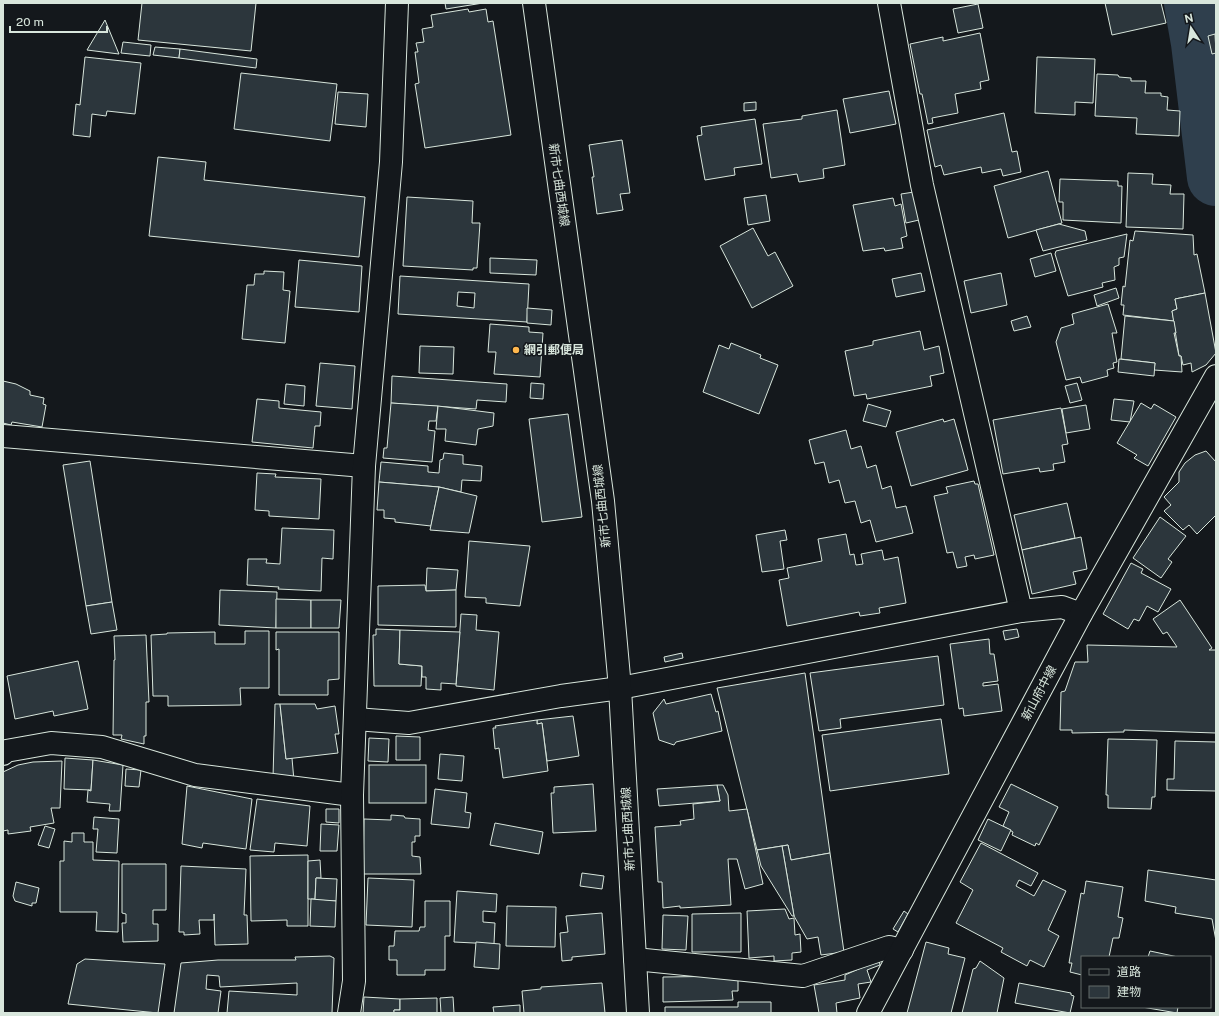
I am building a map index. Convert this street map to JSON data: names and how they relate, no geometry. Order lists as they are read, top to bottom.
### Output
{
  "streets": {
    "street": ["新市七曲西城線", "新山府中線"]
  },
  "places": ["網引郵便局"],
  "legend": ["道路", "建物"],
  "scale_bar": "20 m",
  "north": "top"
}
